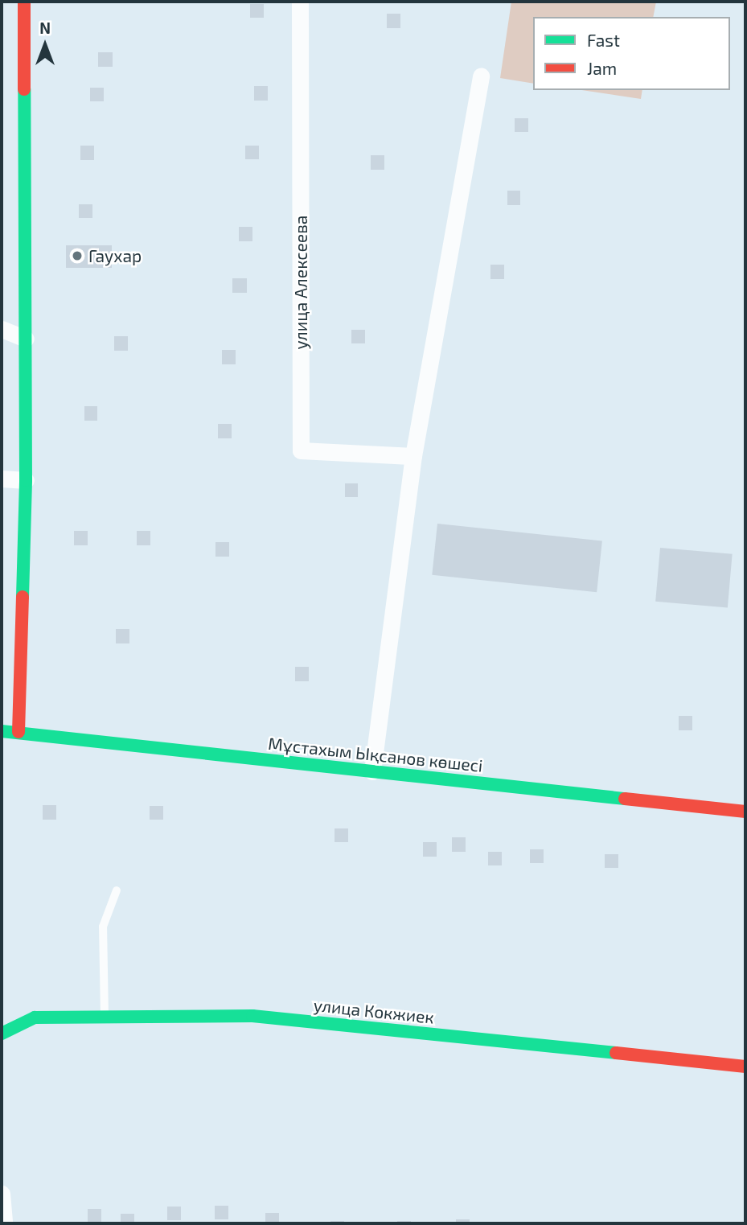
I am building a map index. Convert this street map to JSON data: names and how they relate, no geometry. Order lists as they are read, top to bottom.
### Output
{
  "streets": {
    "street": ["улица Алексеева", "Мұстахым Ықсанов көшесі", "улица Кокжиек"]
  },
  "places": ["Гаухар"],
  "legend": ["Fast", "Jam"],
  "north": "top"
}
